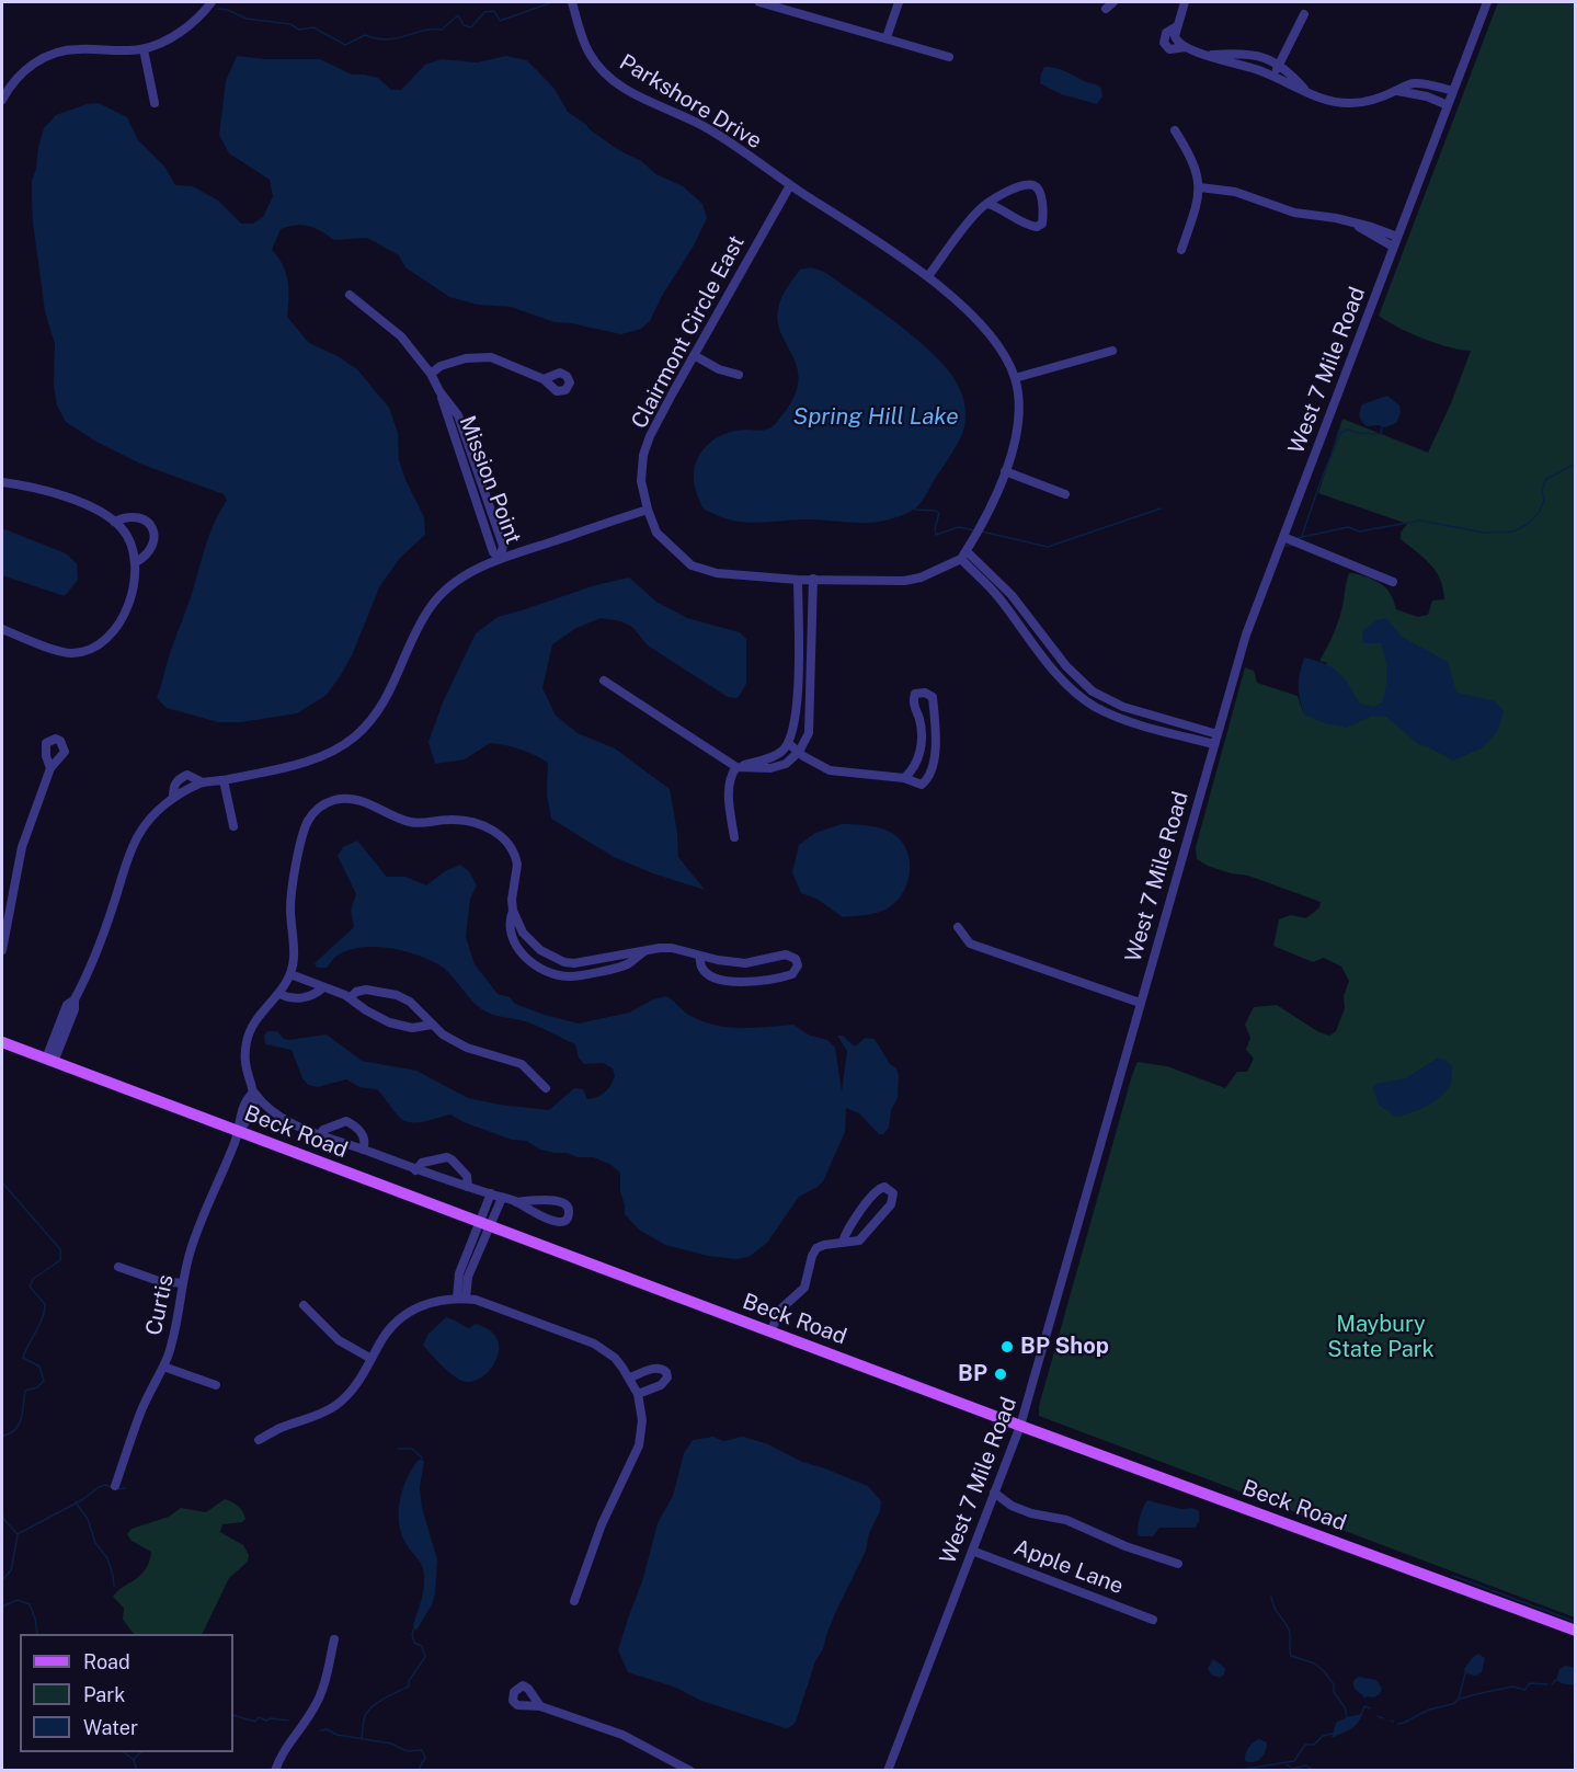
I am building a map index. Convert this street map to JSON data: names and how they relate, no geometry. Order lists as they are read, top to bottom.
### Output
{
  "streets": {
    "main road": ["Beck Road"],
    "street": [
      "Parkshore Drive",
      "Clairmont Circle East",
      "West 7 Mile Road",
      "Mission Point",
      "Curtis",
      "Apple Lane"
    ]
  },
  "crossings": [
    ["Parkshore Drive", "Clairmont Circle East"],
    ["West 7 Mile Road", "Beck Road"],
    ["West 7 Mile Road", "Apple Lane"],
    ["Beck Road", "Curtis"]
  ],
  "water": ["Spring Hill Lake"],
  "parks": ["Maybury State Park"],
  "places": ["BP Shop", "BP"],
  "legend": ["Road", "Park", "Water"]
}
